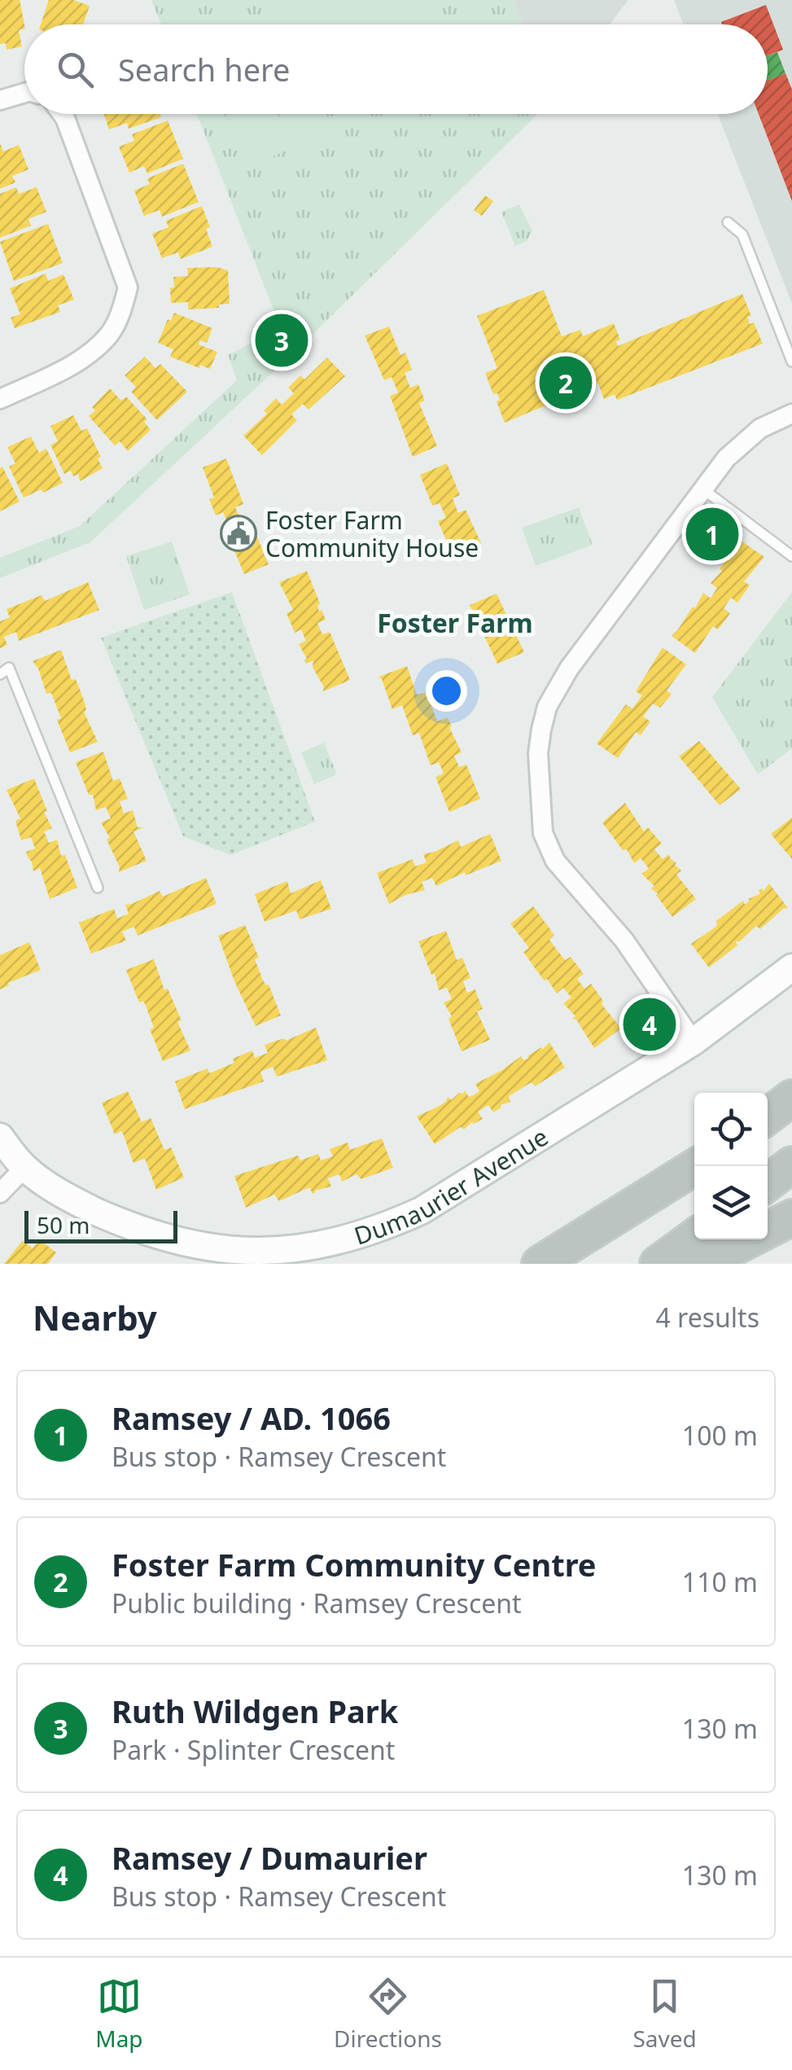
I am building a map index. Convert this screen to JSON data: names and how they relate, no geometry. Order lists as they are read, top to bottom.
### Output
{
  "streets": {
    "street": ["Dumaurier Avenue"]
  },
  "districts": ["Foster Farm"],
  "places": {
    "public building": ["Foster Farm Community House"]
  },
  "scale_bar": "50 m",
  "page": {
    "search": "Search here",
    "pins": [
      "3",
      "2",
      "1",
      "4"
    ],
    "scale": "50 m",
    "heading": ["Nearby", "4 results"],
    "list": [
      {
        "mark": "1",
        "name": "Ramsey / AD. 1066",
        "note": "Bus stop · Ramsey Crescent",
        "value": "100 m"
      },
      {
        "mark": "2",
        "name": "Foster Farm Community Centre",
        "note": "Public building · Ramsey Crescent",
        "value": "110 m"
      },
      {
        "mark": "3",
        "name": "Ruth Wildgen Park",
        "note": "Park · Splinter Crescent",
        "value": "130 m"
      },
      {
        "mark": "4",
        "name": "Ramsey / Dumaurier",
        "note": "Bus stop · Ramsey Crescent",
        "value": "130 m"
      }
    ],
    "nav": ["Map", "Directions", "Saved"]
  }
}
